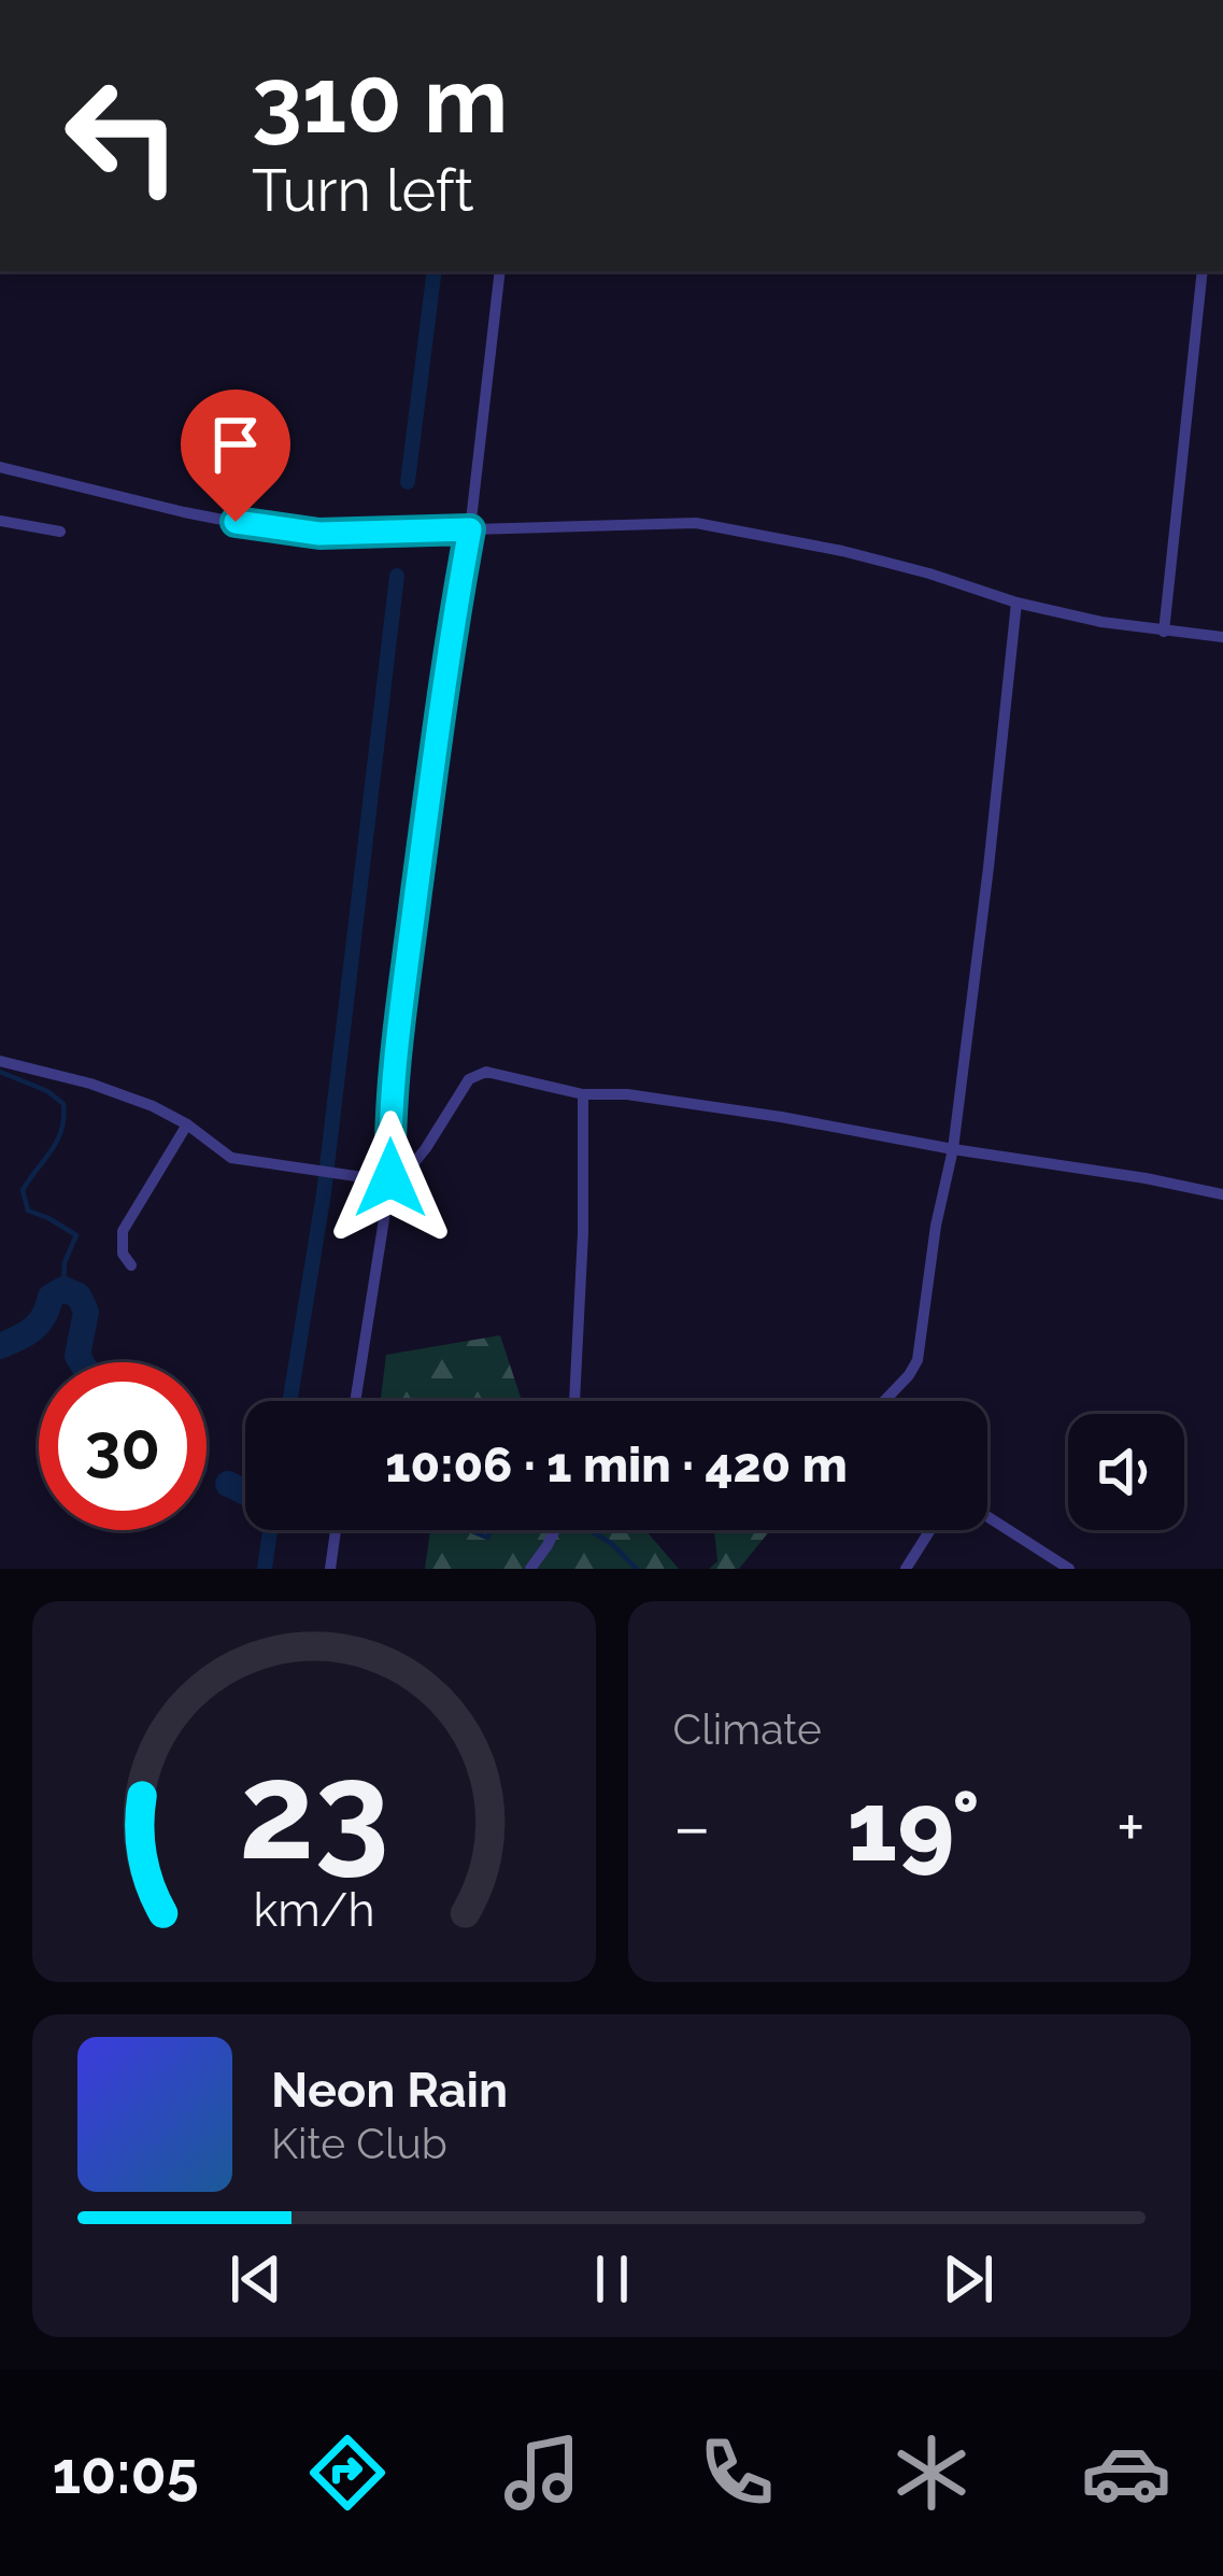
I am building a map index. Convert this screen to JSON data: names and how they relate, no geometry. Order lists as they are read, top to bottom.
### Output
{
  "page": {
    "turn": ["310 m", "Turn left"],
    "limit": "30",
    "trip": "10:06 · 1 min · 420 m",
    "tile": "Climate",
    "heat": ["−", "19°", "+"],
    "song": ["Neon Rain", "Kite Club"],
    "tabs": "10:05",
    "gauge": ["23", "km/h"]
  }
}
